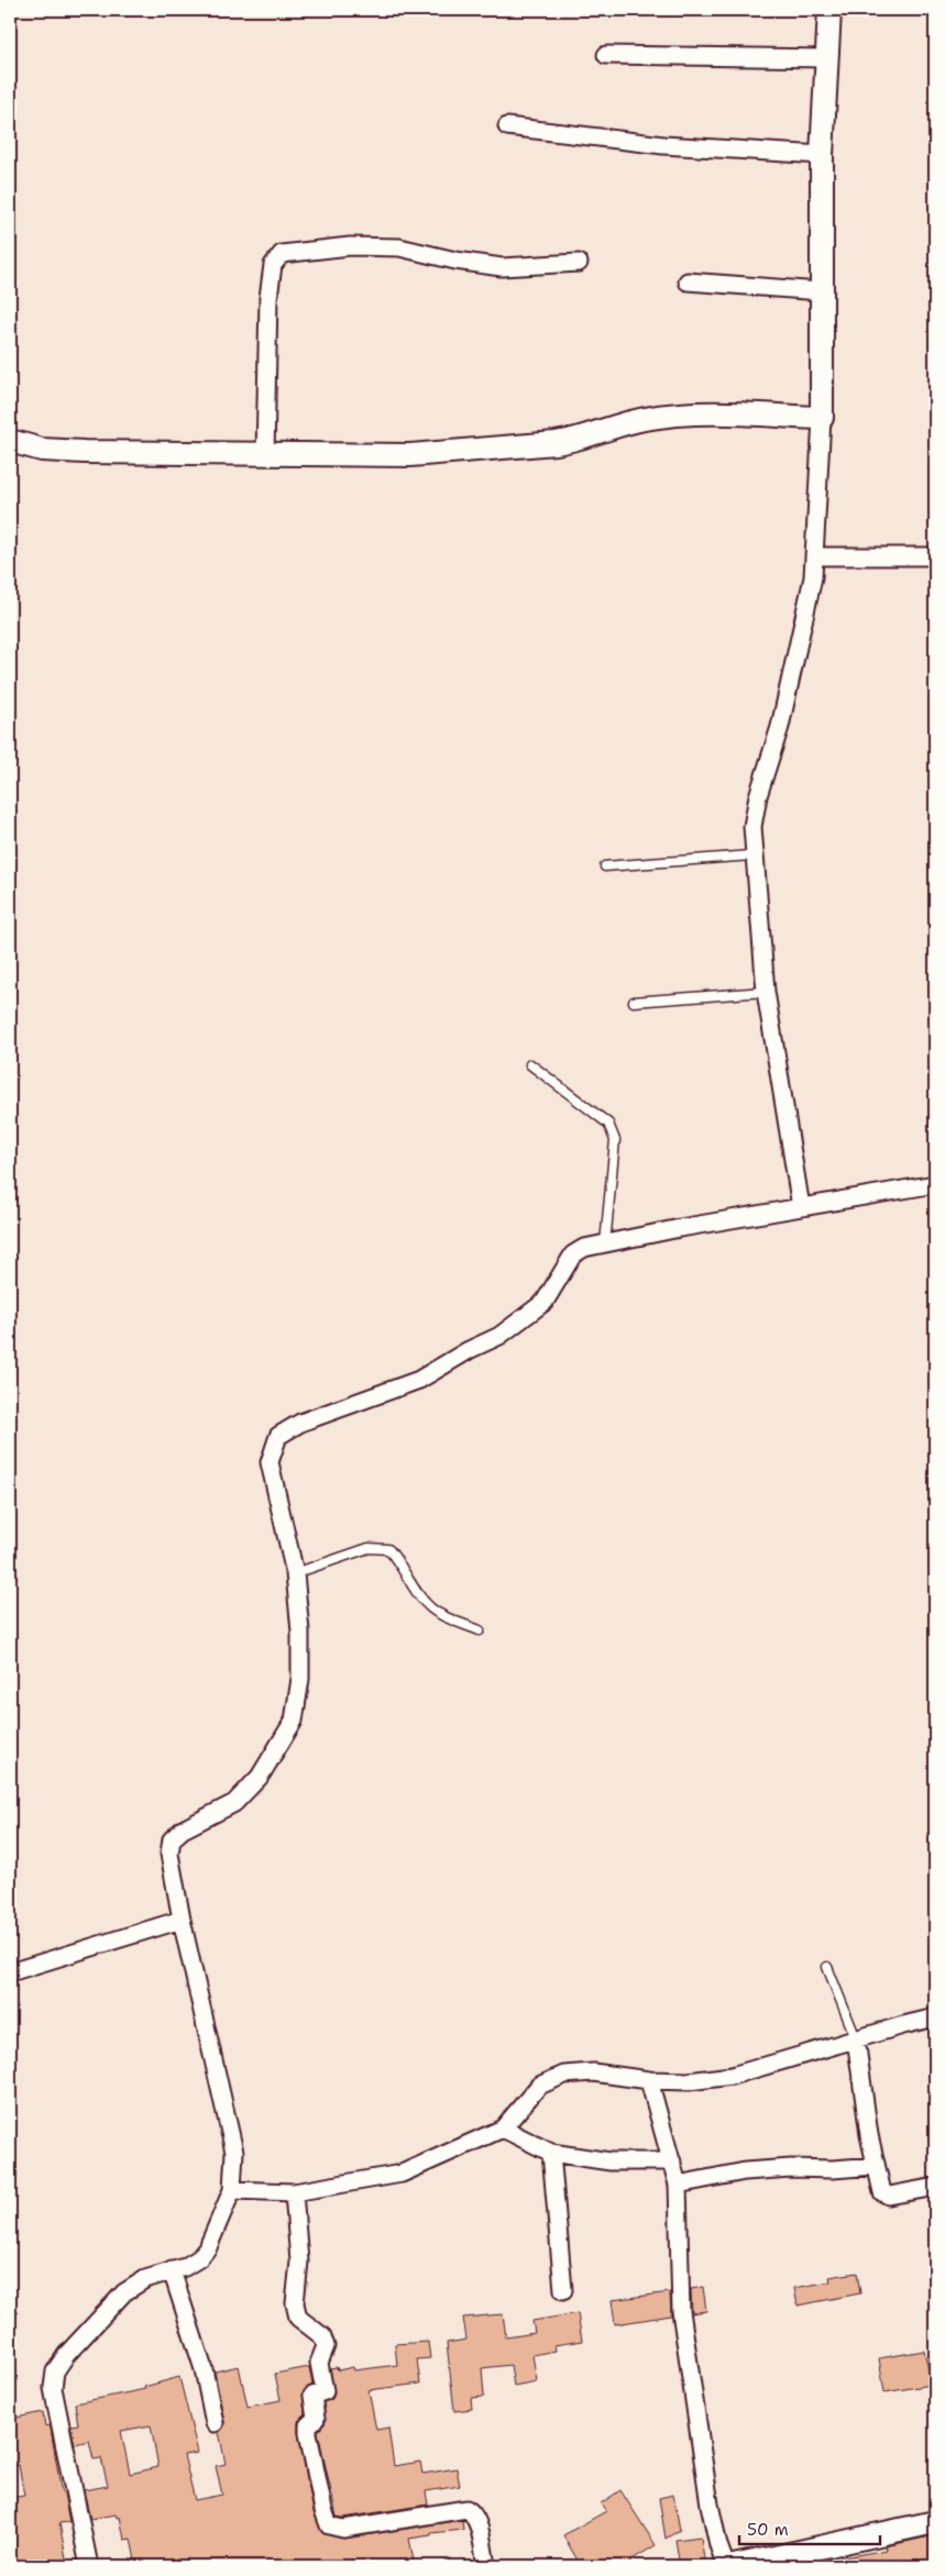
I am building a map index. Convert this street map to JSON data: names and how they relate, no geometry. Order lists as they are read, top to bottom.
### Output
{
  "scale_bar": "50 m"
}
